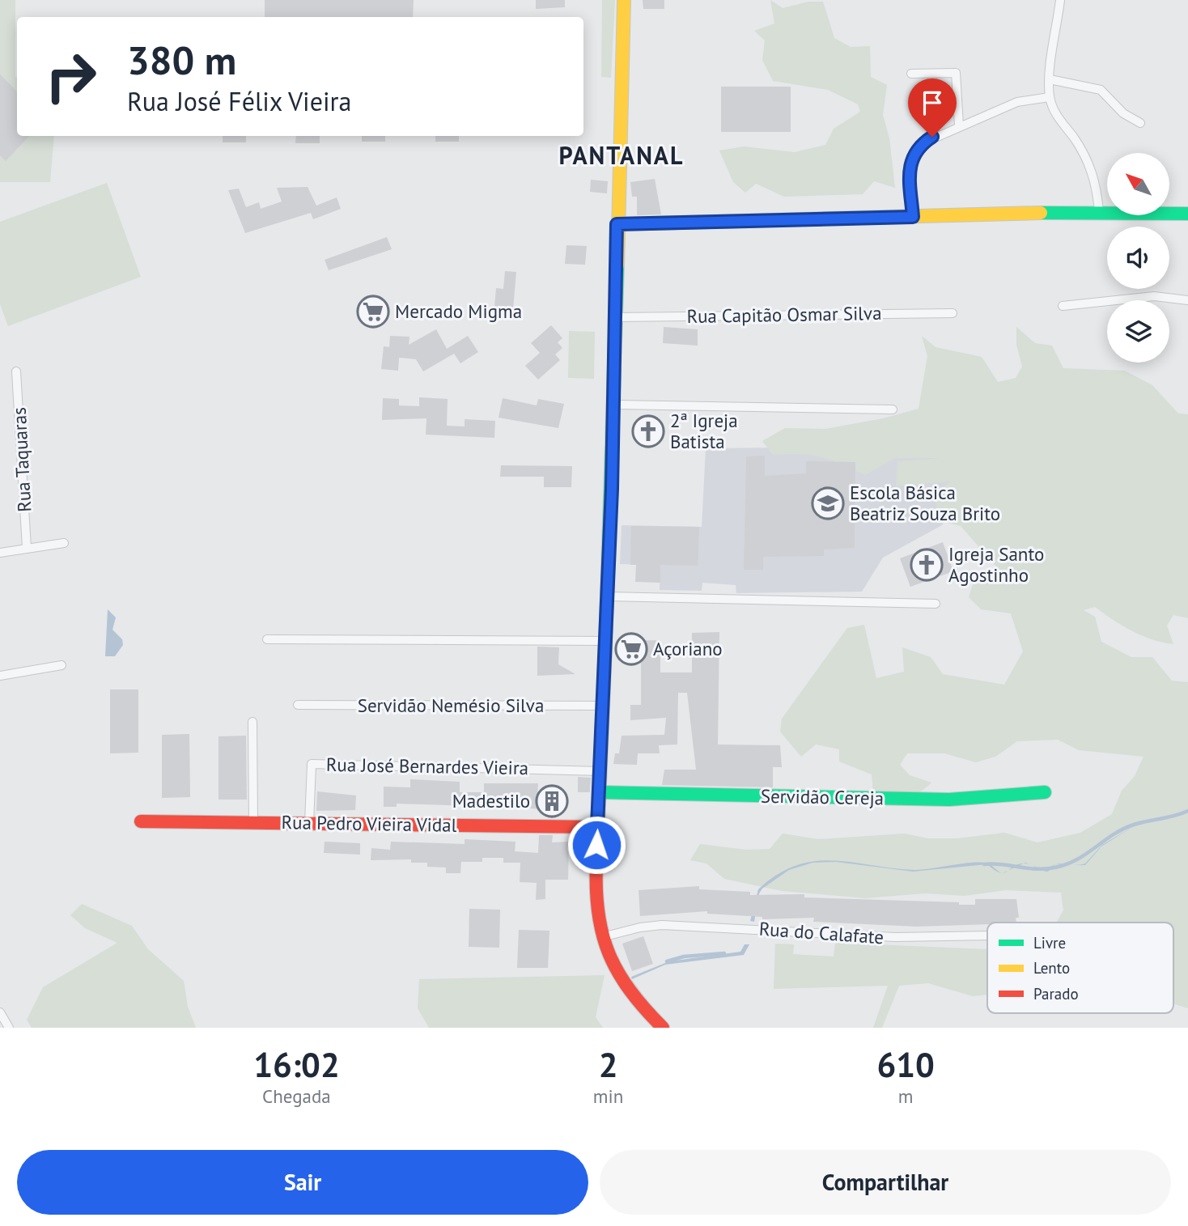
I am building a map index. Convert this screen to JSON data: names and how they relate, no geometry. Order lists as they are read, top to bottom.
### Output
{
  "streets": {
    "street": [
      "Rua Capitão Osmar Silva",
      "Rua Taquaras",
      "Servidão Nemésio Silva",
      "Rua José Bernardes Vieira",
      "Servidão Cereja",
      "Rua Pedro Vieira Vidal",
      "Rua do Calafate"
    ]
  },
  "crossings": [
    ["Rua José Bernardes Vieira", "Rua Pedro Vieira Vidal"]
  ],
  "districts": ["PANTANAL"],
  "places": {
    "supermarket": ["Mercado Migma", "Açoriano"],
    "church": ["2ª Igreja Batista", "Igreja Santo Agostinho"],
    "school or university": ["Escola Básica Beatriz Souza Brito"],
    "building": ["Madestilo"]
  },
  "legend": ["Livre", "Lento", "Parado"],
  "north": "top left",
  "page": {
    "turn": ["380 m", "Rua José Félix Vieira"],
    "eta": [
      "16:02",
      "Chegada",
      "2",
      "min",
      "610",
      "m"
    ],
    "buttons": ["Sair", "Compartilhar"]
  }
}
